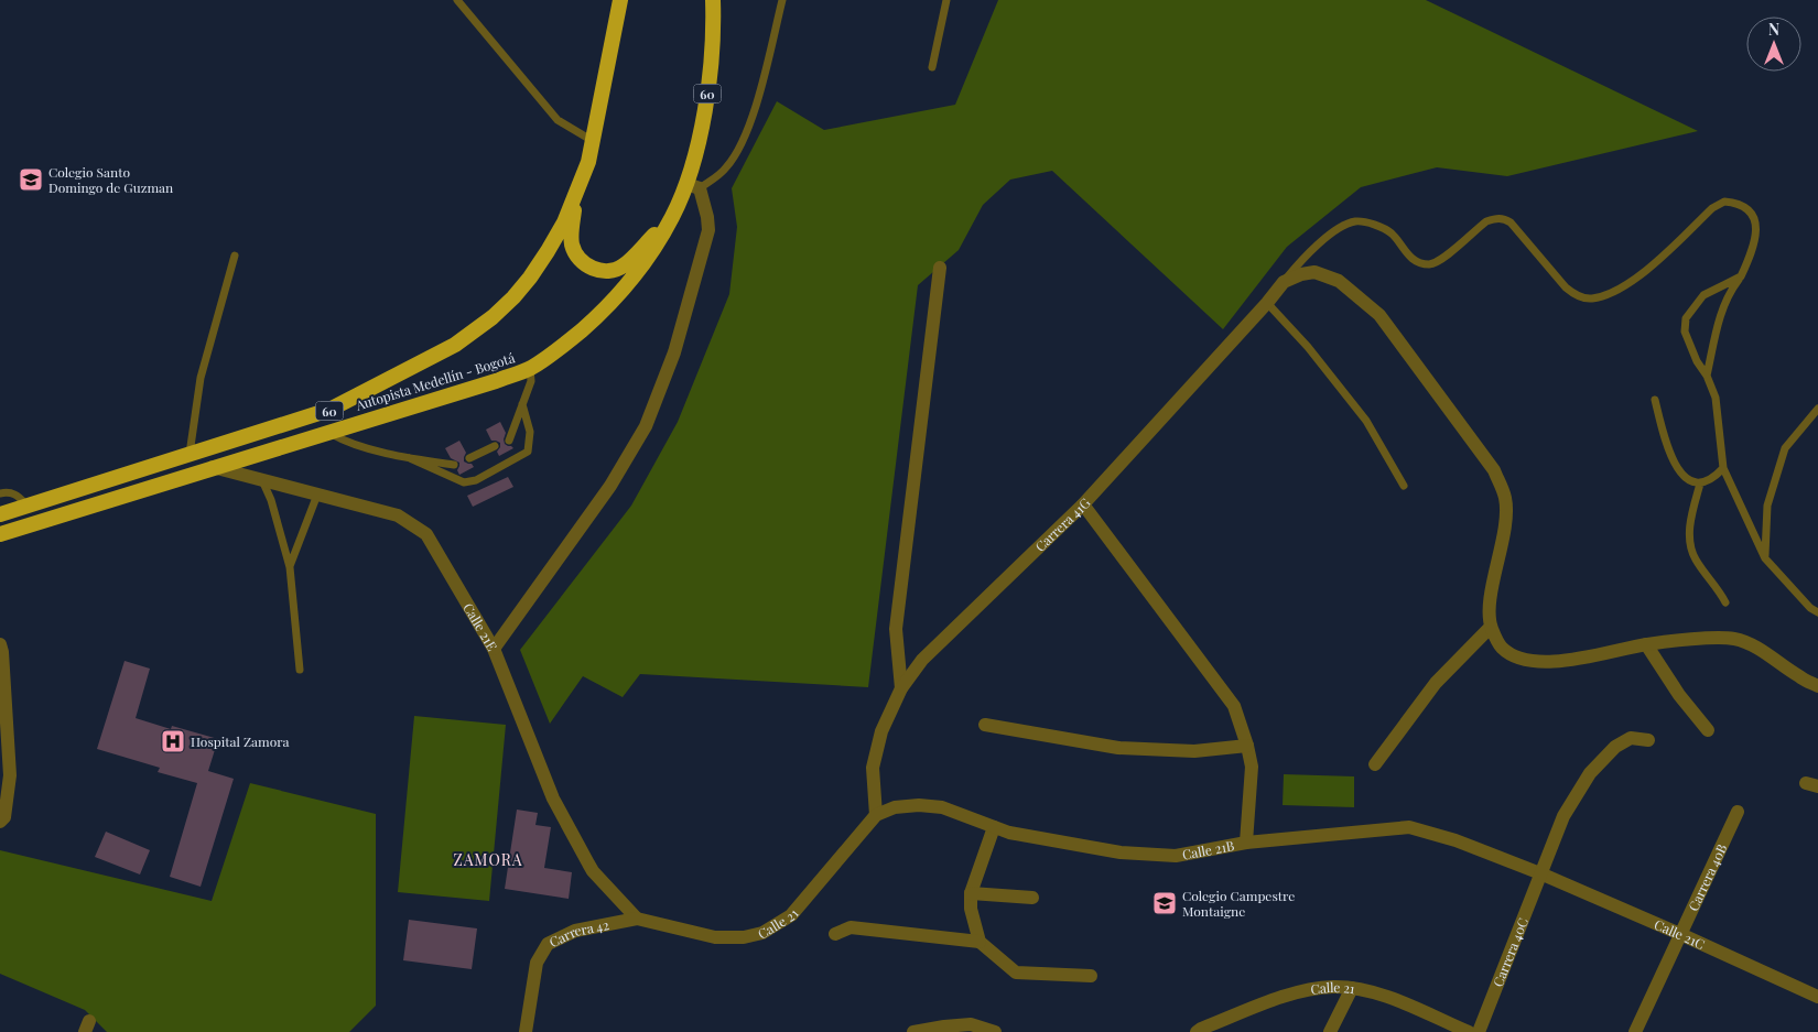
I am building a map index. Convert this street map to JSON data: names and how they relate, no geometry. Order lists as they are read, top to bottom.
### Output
{
  "streets": {
    "highway": ["60", "Autopista Medellín - Bogotá"],
    "street": [
      "Carrera 41G",
      "Calle 21E",
      "Calle 21B",
      "Carrera 40B",
      "Calle 21",
      "Calle 21C",
      "Carrera 42",
      "Carrera 40C"
    ]
  },
  "crossings": [
    ["Autopista Medellín - Bogotá", "Calle 21E"],
    ["Carrera 41G", "Calle 21B"],
    ["Carrera 41G", "Calle 21"],
    ["Calle 21E", "Calle 21"],
    ["Calle 21E", "Carrera 42"],
    ["Calle 21B", "Calle 21"],
    ["Calle 21B", "Calle 21C"],
    ["Calle 21B", "Carrera 40C"],
    ["Carrera 40B", "Calle 21C"],
    ["Calle 21", "Carrera 42"],
    ["Calle 21C", "Carrera 40C"]
  ],
  "districts": ["ZAMORA"],
  "places": {
    "school or university": ["Colegio Santo Domingo de Guzman", "Colegio Campestre Montaigne"],
    "hospital": ["Hospital Zamora"]
  },
  "north": "top"
}
